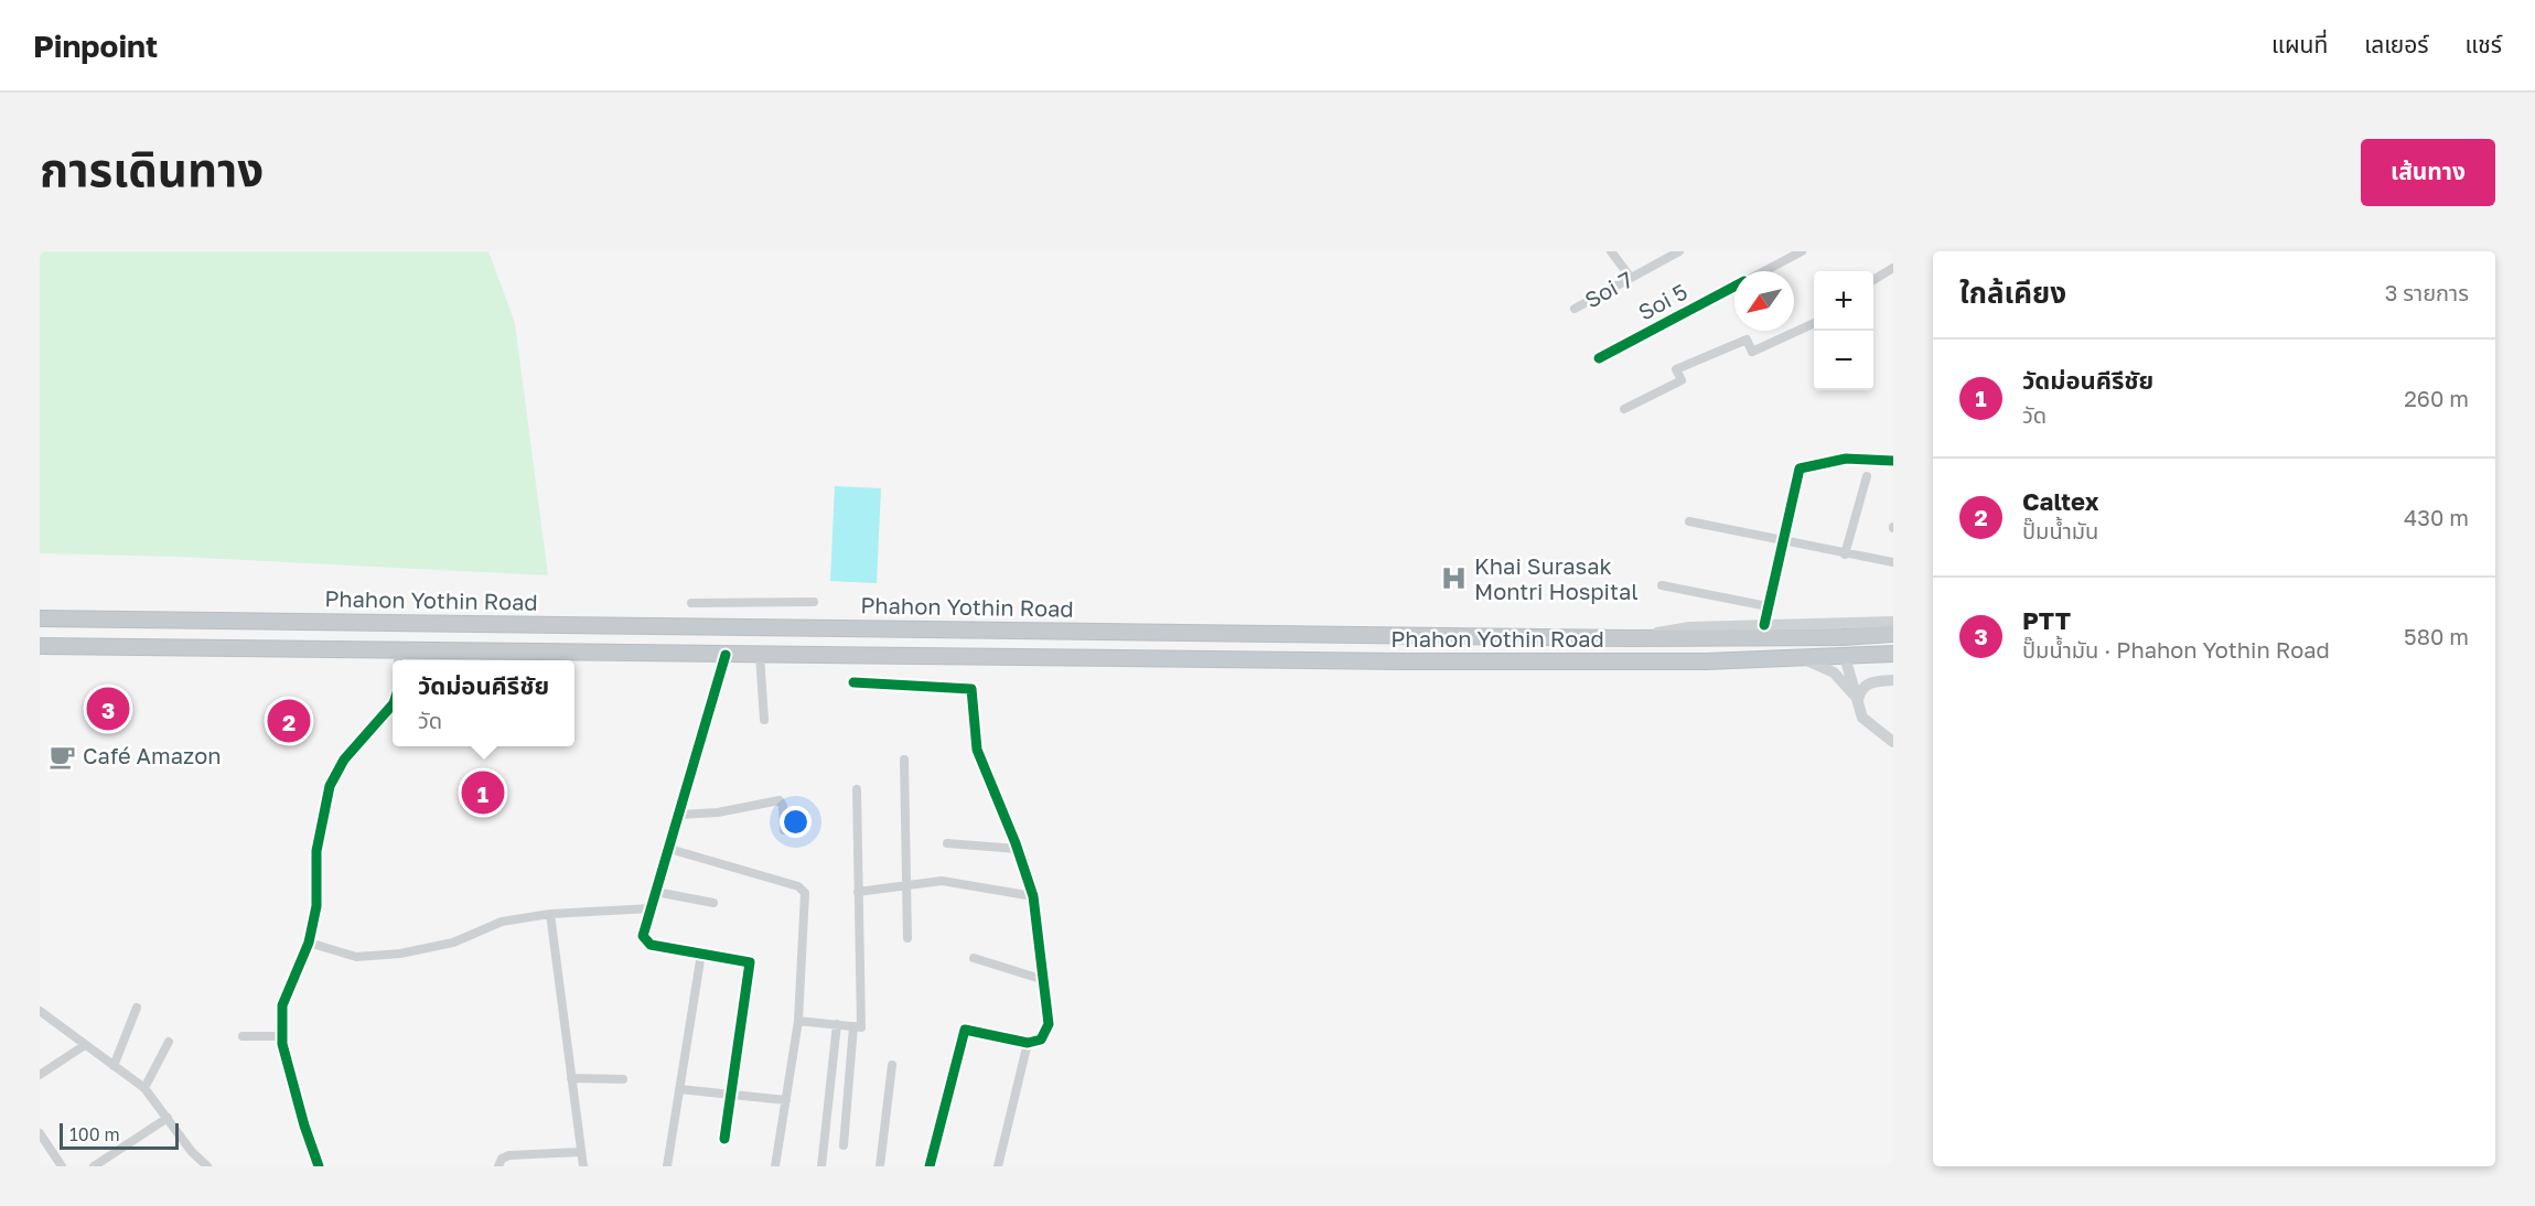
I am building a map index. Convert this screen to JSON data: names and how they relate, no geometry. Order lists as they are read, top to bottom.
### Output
{
  "streets": {
    "highway": ["Phahon Yothin Road"],
    "street": ["Soi 7", "Soi 5"]
  },
  "places": {
    "hospital": ["Khai Surasak Montri Hospital"],
    "cafe": ["Café Amazon"]
  },
  "scale_bar": "100 m",
  "north": "bottom left",
  "page": {
    "header": "Pinpoint",
    "nav": ["แผนที่", "เลเยอร์", "แชร์"],
    "title": "การเดินทาง",
    "buttons": "เส้นทาง",
    "heading": ["ใกล้เคียง", "3 รายการ"],
    "map_buttons": ["+", "−"],
    "list": [
      {
        "mark": "1",
        "name": "วัดม่อนคีรีชัย",
        "note": "วัด",
        "value": "260 m"
      },
      {
        "mark": "2",
        "name": "Caltex",
        "note": "ปั๊มน้ำมัน",
        "value": "430 m"
      },
      {
        "mark": "3",
        "name": "PTT",
        "note": "ปั๊มน้ำมัน · Phahon Yothin Road",
        "value": "580 m"
      }
    ],
    "popup": ["วัดม่อนคีรีชัย", "วัด"],
    "pins": ["3", "2", "1"],
    "scale": "100 m"
  }
}
